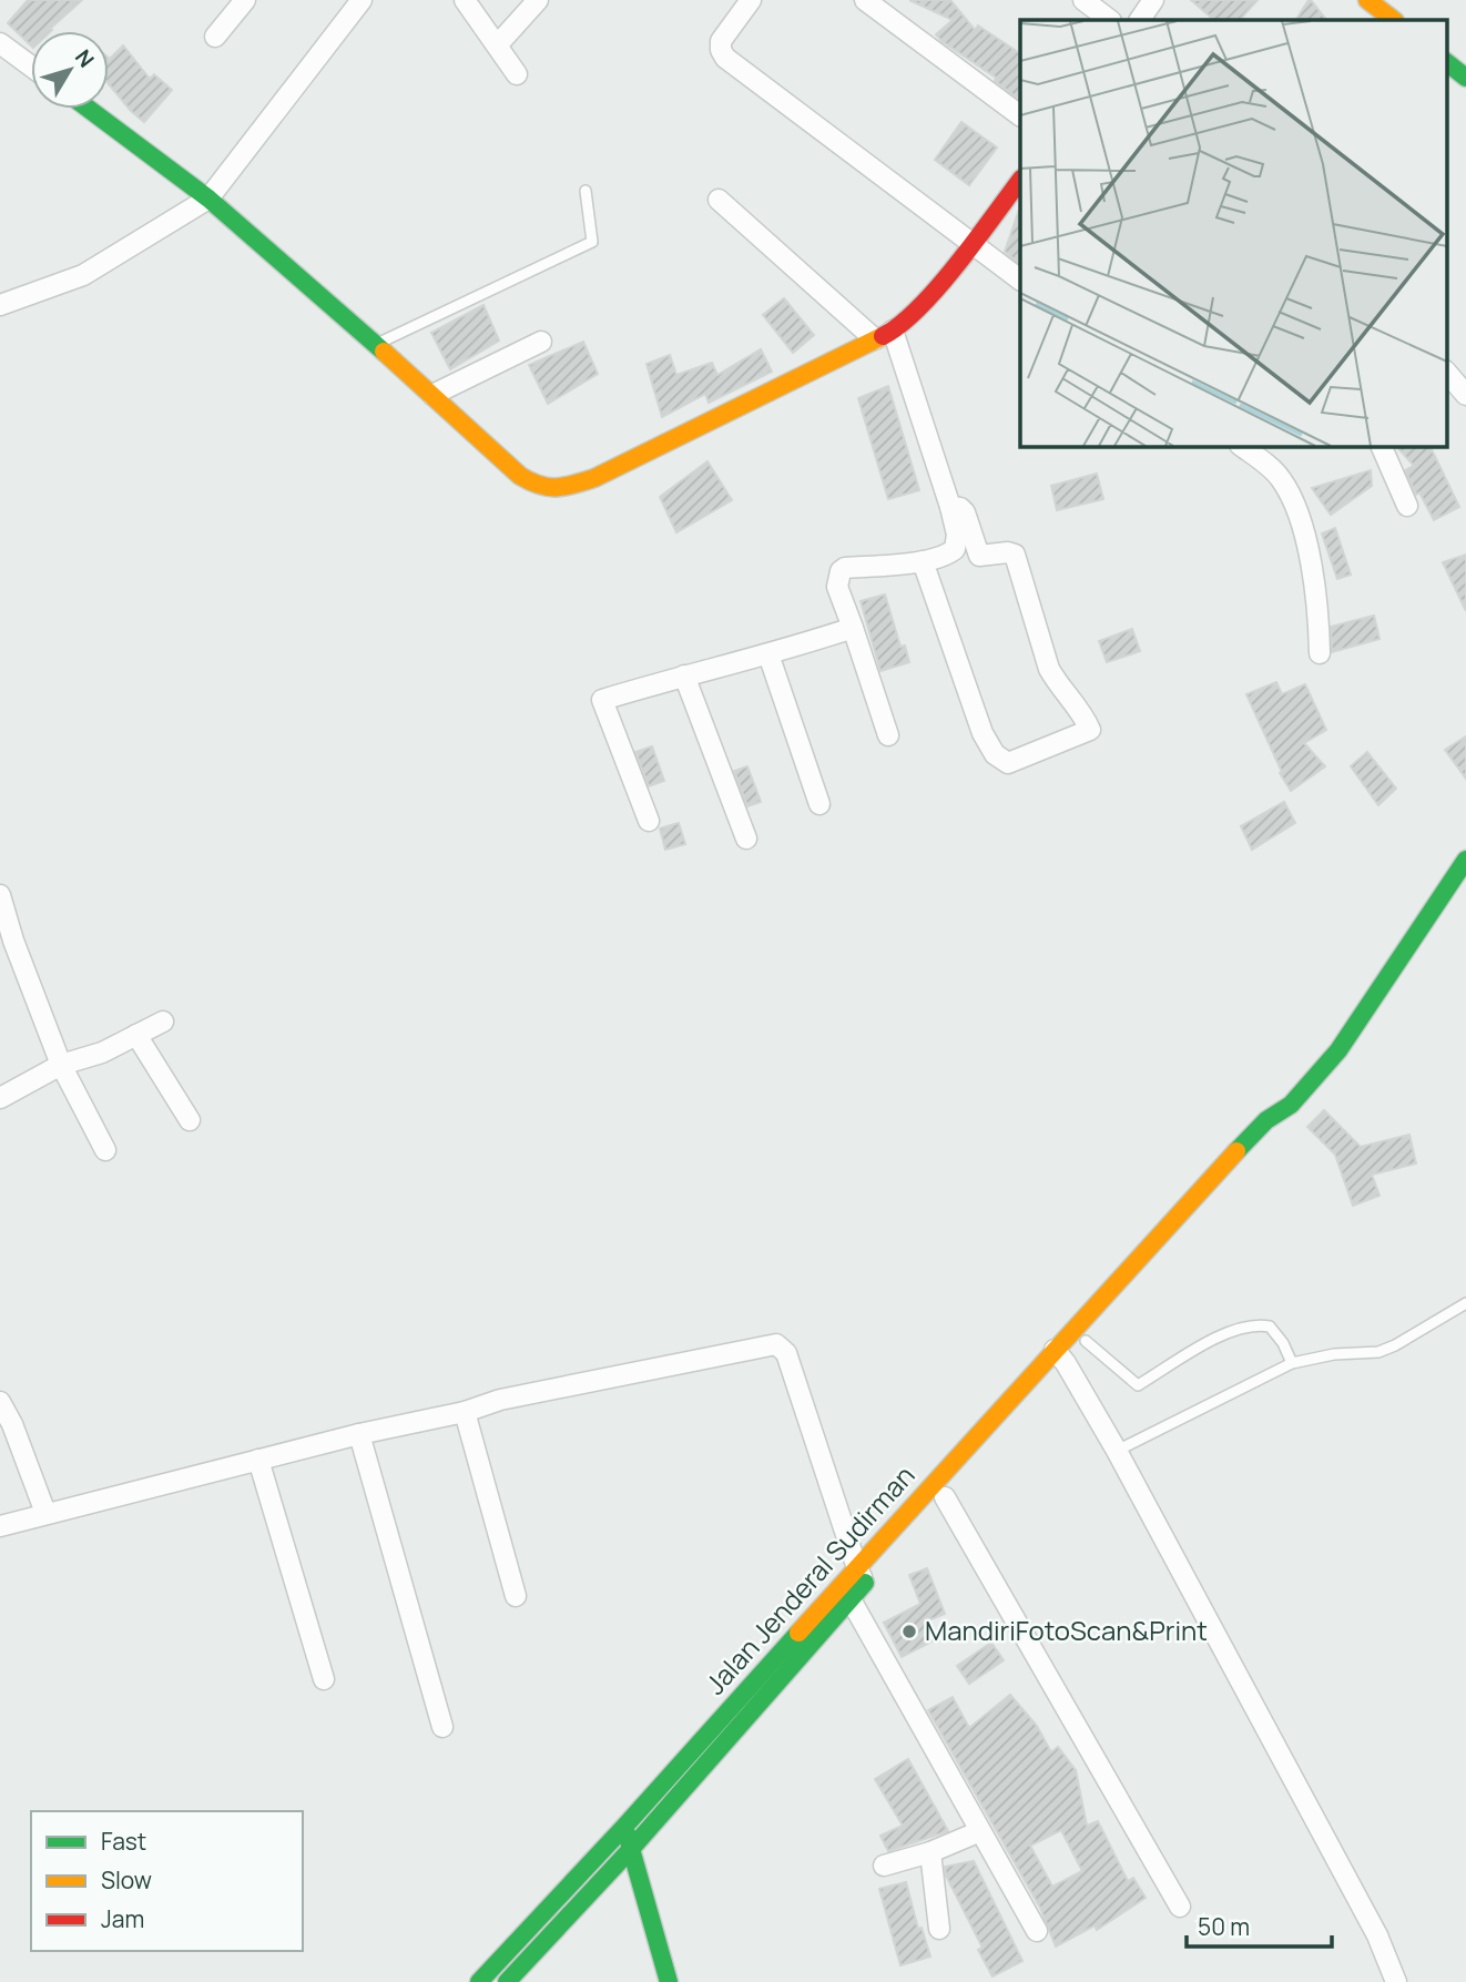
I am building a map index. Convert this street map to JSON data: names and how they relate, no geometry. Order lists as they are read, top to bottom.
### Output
{
  "streets": {
    "main road": ["Jalan Jenderal Sudirman"]
  },
  "places": ["MandiriFotoScan&Print"],
  "legend": ["Fast", "Slow", "Jam"],
  "scale_bar": "50 m",
  "north": "top right"
}
